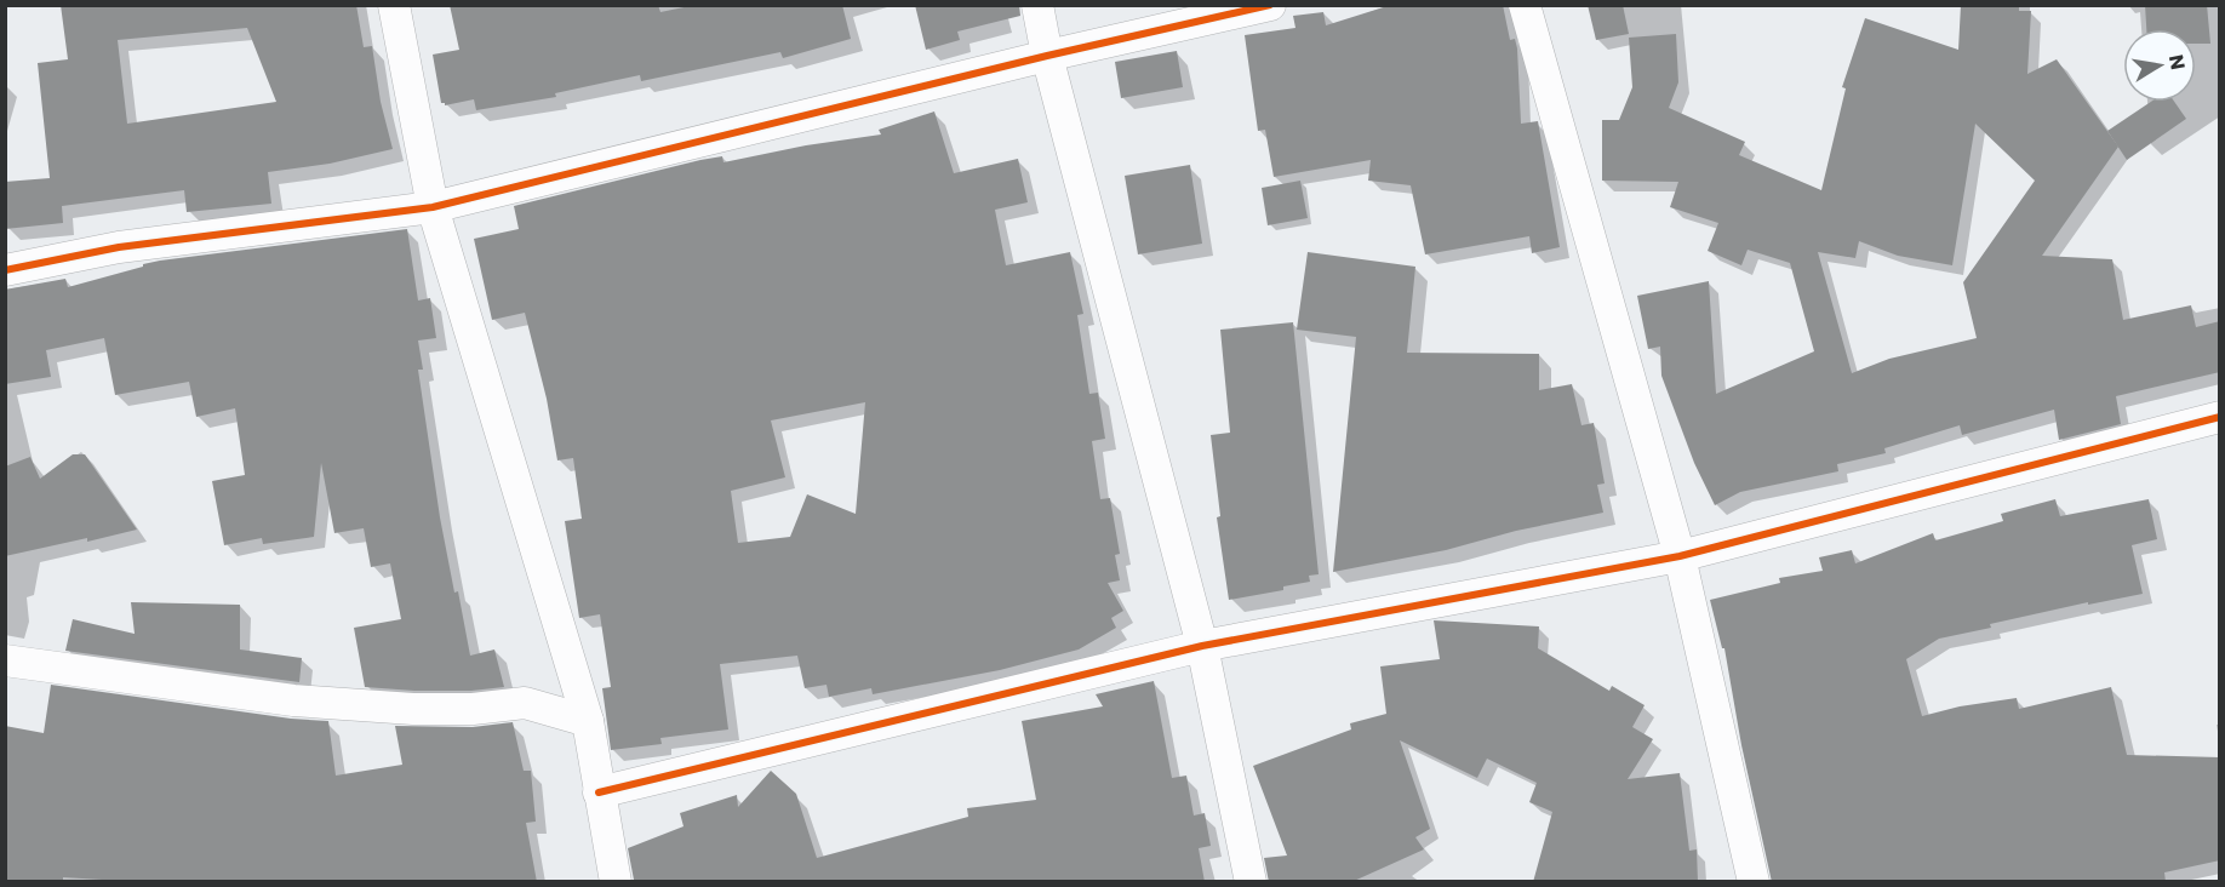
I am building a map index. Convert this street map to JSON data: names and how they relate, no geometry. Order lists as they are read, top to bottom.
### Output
{
  "north": "right"
}
